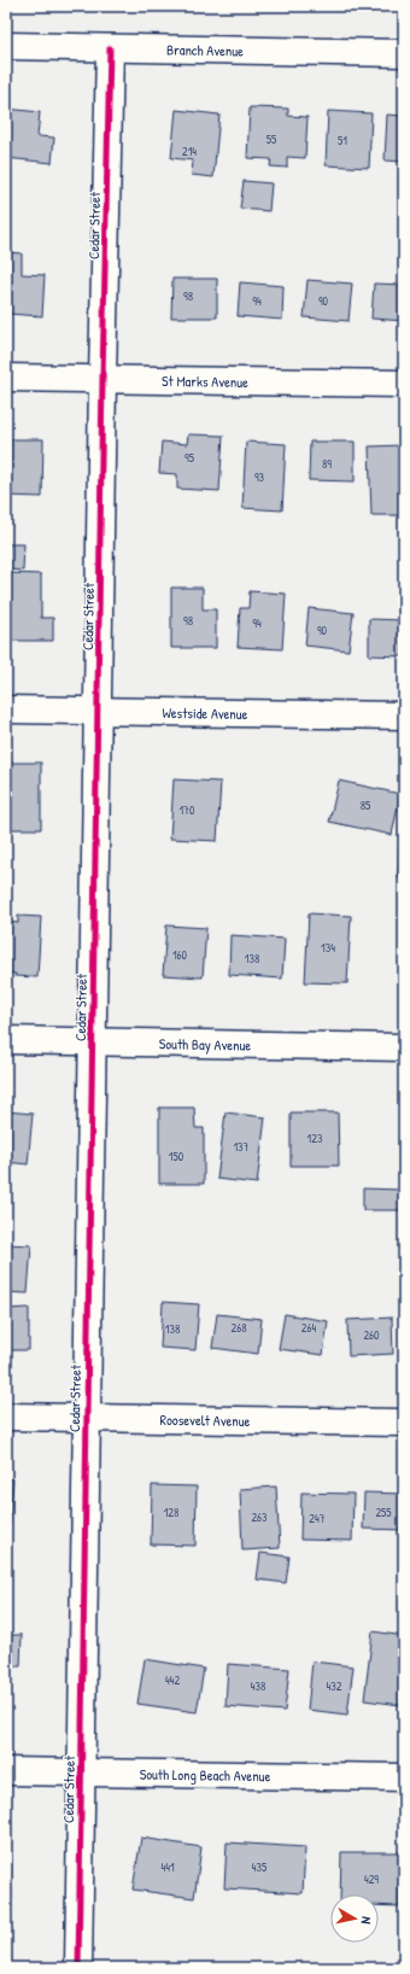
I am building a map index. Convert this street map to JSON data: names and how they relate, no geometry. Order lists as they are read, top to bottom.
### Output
{
  "streets": {
    "street": [
      "Branch Avenue",
      "Cedar Street",
      "St Marks Avenue",
      "Westside Avenue",
      "South Bay Avenue",
      "Roosevelt Avenue",
      "South Long Beach Avenue"
    ]
  },
  "crossings": [
    ["Branch Avenue", "Cedar Street"],
    ["Cedar Street", "St Marks Avenue"],
    ["Cedar Street", "Westside Avenue"],
    ["Cedar Street", "South Bay Avenue"],
    ["Cedar Street", "Roosevelt Avenue"],
    ["Cedar Street", "South Long Beach Avenue"]
  ],
  "house_numbers": [
    "55",
    "51",
    "214",
    "98",
    "94",
    "90",
    "95",
    "89",
    "93",
    "98",
    "94",
    "90",
    "85",
    "170",
    "134",
    "160",
    "138",
    "123",
    "137",
    "150",
    "268",
    "264",
    "138",
    "260",
    "128",
    "255",
    "263",
    "247",
    "442",
    "438",
    "432",
    "441",
    "435",
    "429"
  ],
  "north": "right"
}
